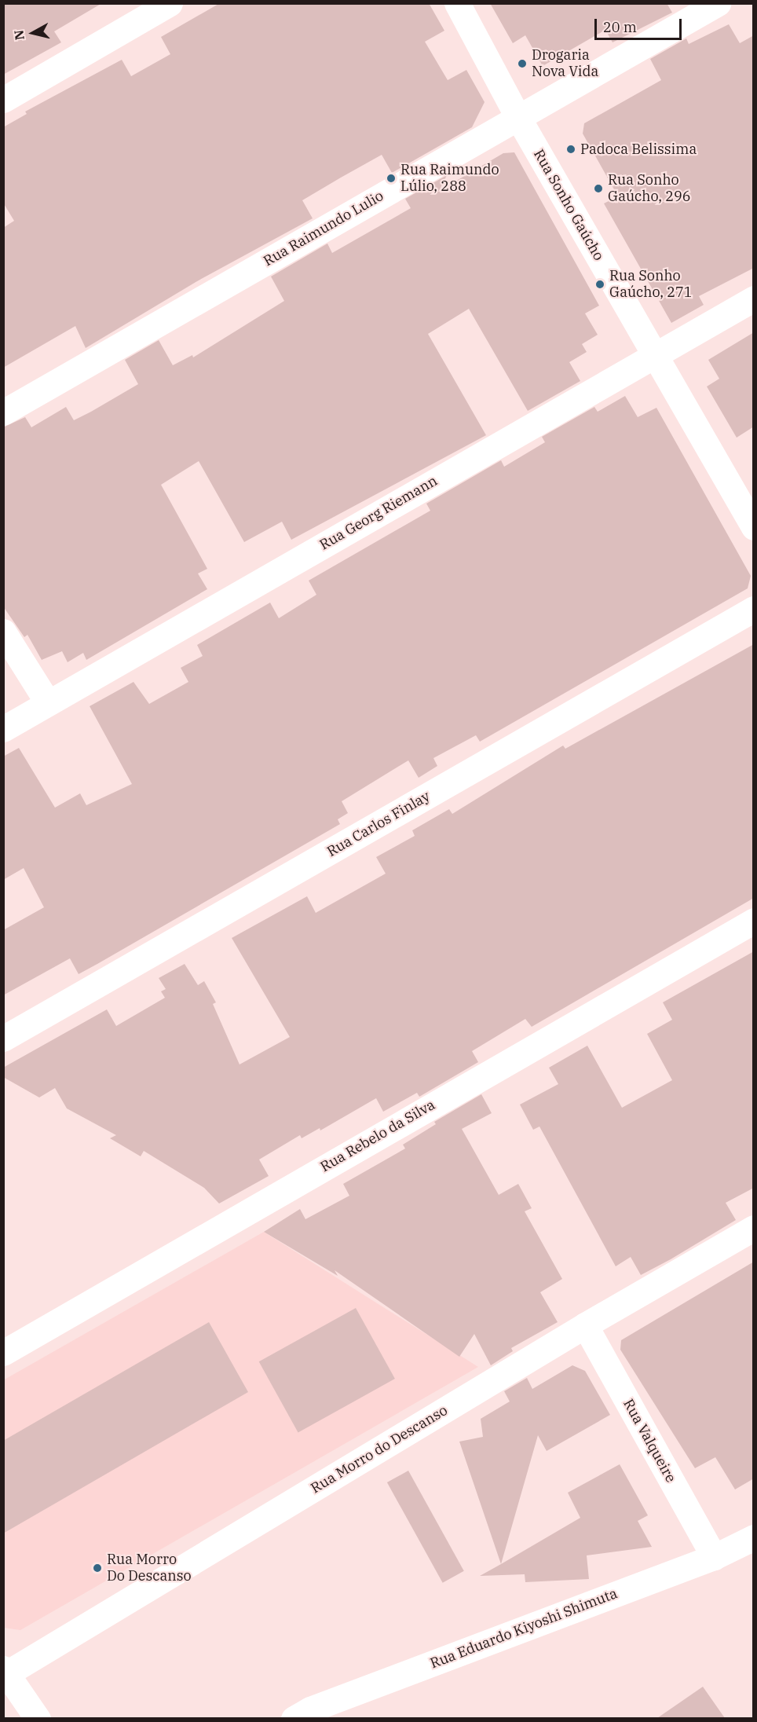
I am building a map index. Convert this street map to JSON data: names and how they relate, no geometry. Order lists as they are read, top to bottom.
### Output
{
  "streets": {
    "street": [
      "Rua Sonho Gaúcho",
      "Rua Raimundo Lulio",
      "Rua Georg Riemann",
      "Rua Carlos Finlay",
      "Rua Rebelo da Silva",
      "Rua Valqueire",
      "Rua Morro do Descanso",
      "Rua Eduardo Kiyoshi Shimuta"
    ]
  },
  "crossings": [
    ["Rua Sonho Gaúcho", "Rua Raimundo Lulio"],
    ["Rua Sonho Gaúcho", "Rua Georg Riemann"],
    ["Rua Valqueire", "Rua Morro do Descanso"],
    ["Rua Valqueire", "Rua Eduardo Kiyoshi Shimuta"]
  ],
  "places": [
    "Drogaria Nova Vida",
    "Padoca Belissima",
    "Rua Raimundo Lúlio, 288",
    "Rua Sonho Gaúcho, 296",
    "Rua Sonho Gaúcho, 271",
    "Rua Morro Do Descanso"
  ],
  "scale_bar": "20 m",
  "north": "left"
}
